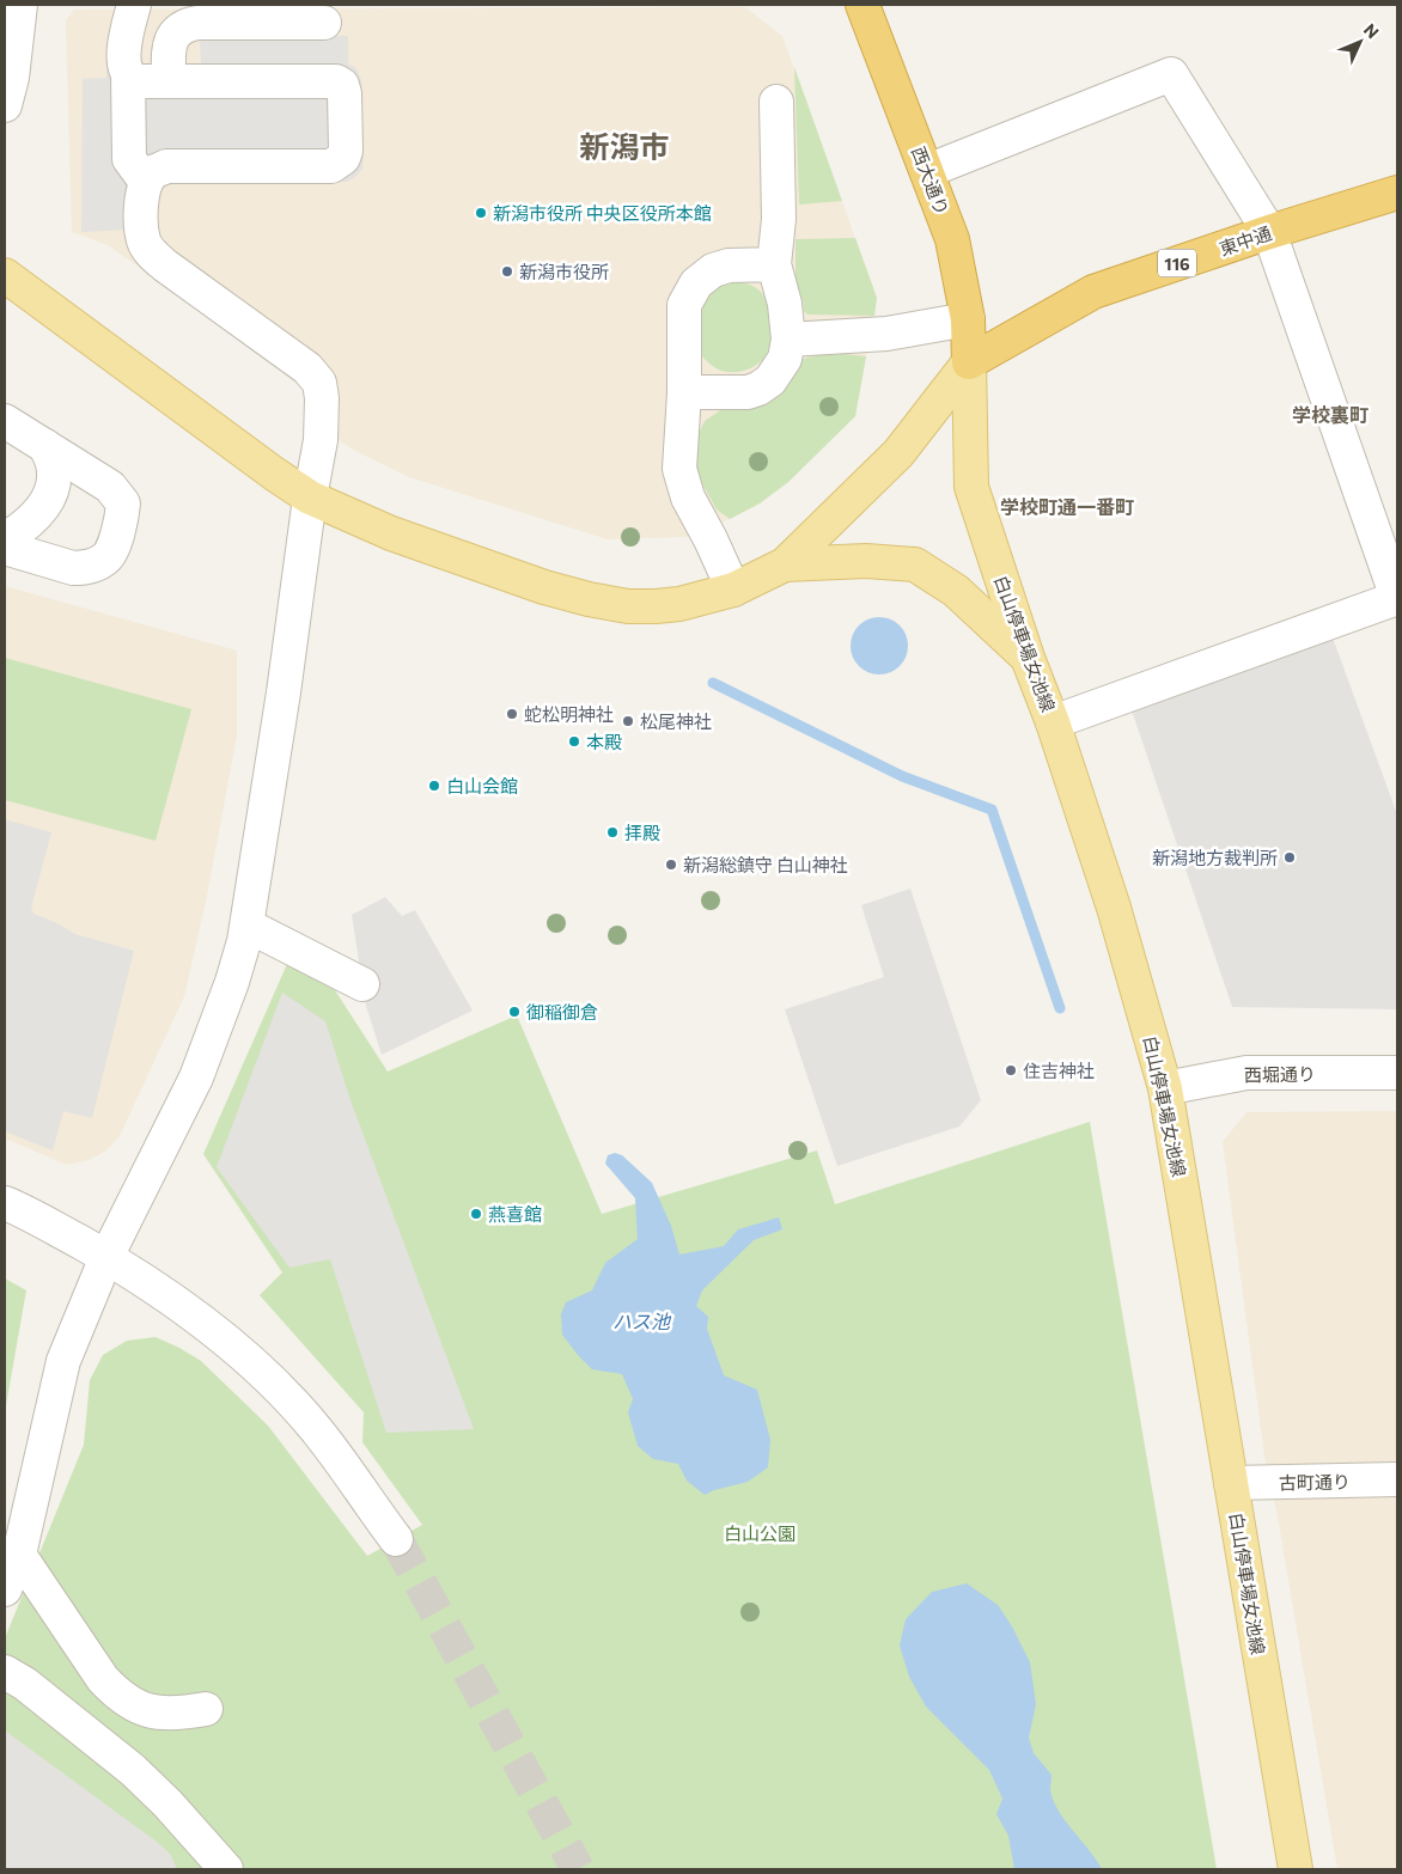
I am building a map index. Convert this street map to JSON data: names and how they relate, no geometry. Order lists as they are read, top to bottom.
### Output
{
  "streets": {
    "highway": ["西大通り", "東中通", "116"],
    "main road": ["白山停車場女池線"],
    "street": ["西堀通り", "古町通り"]
  },
  "crossings": [
    ["西大通り", "東中通"],
    ["西大通り", "白山停車場女池線"],
    ["東中通", "白山停車場女池線"],
    ["白山停車場女池線", "西堀通り"],
    ["白山停車場女池線", "古町通り"]
  ],
  "districts": ["新潟市", "学校裏町", "学校町通一番町"],
  "water": ["ハス池"],
  "parks": ["白山公園"],
  "places": [
    "新潟市役所 中央区役所本館",
    "新潟市役所",
    "蛇松明神社",
    "松尾神社",
    "本殿",
    "白山会館",
    "拝殿",
    "新潟地方裁判所",
    "新潟総鎮守 白山神社",
    "御稲御倉",
    "住吉神社",
    "燕喜館"
  ],
  "north": "top right"
}
